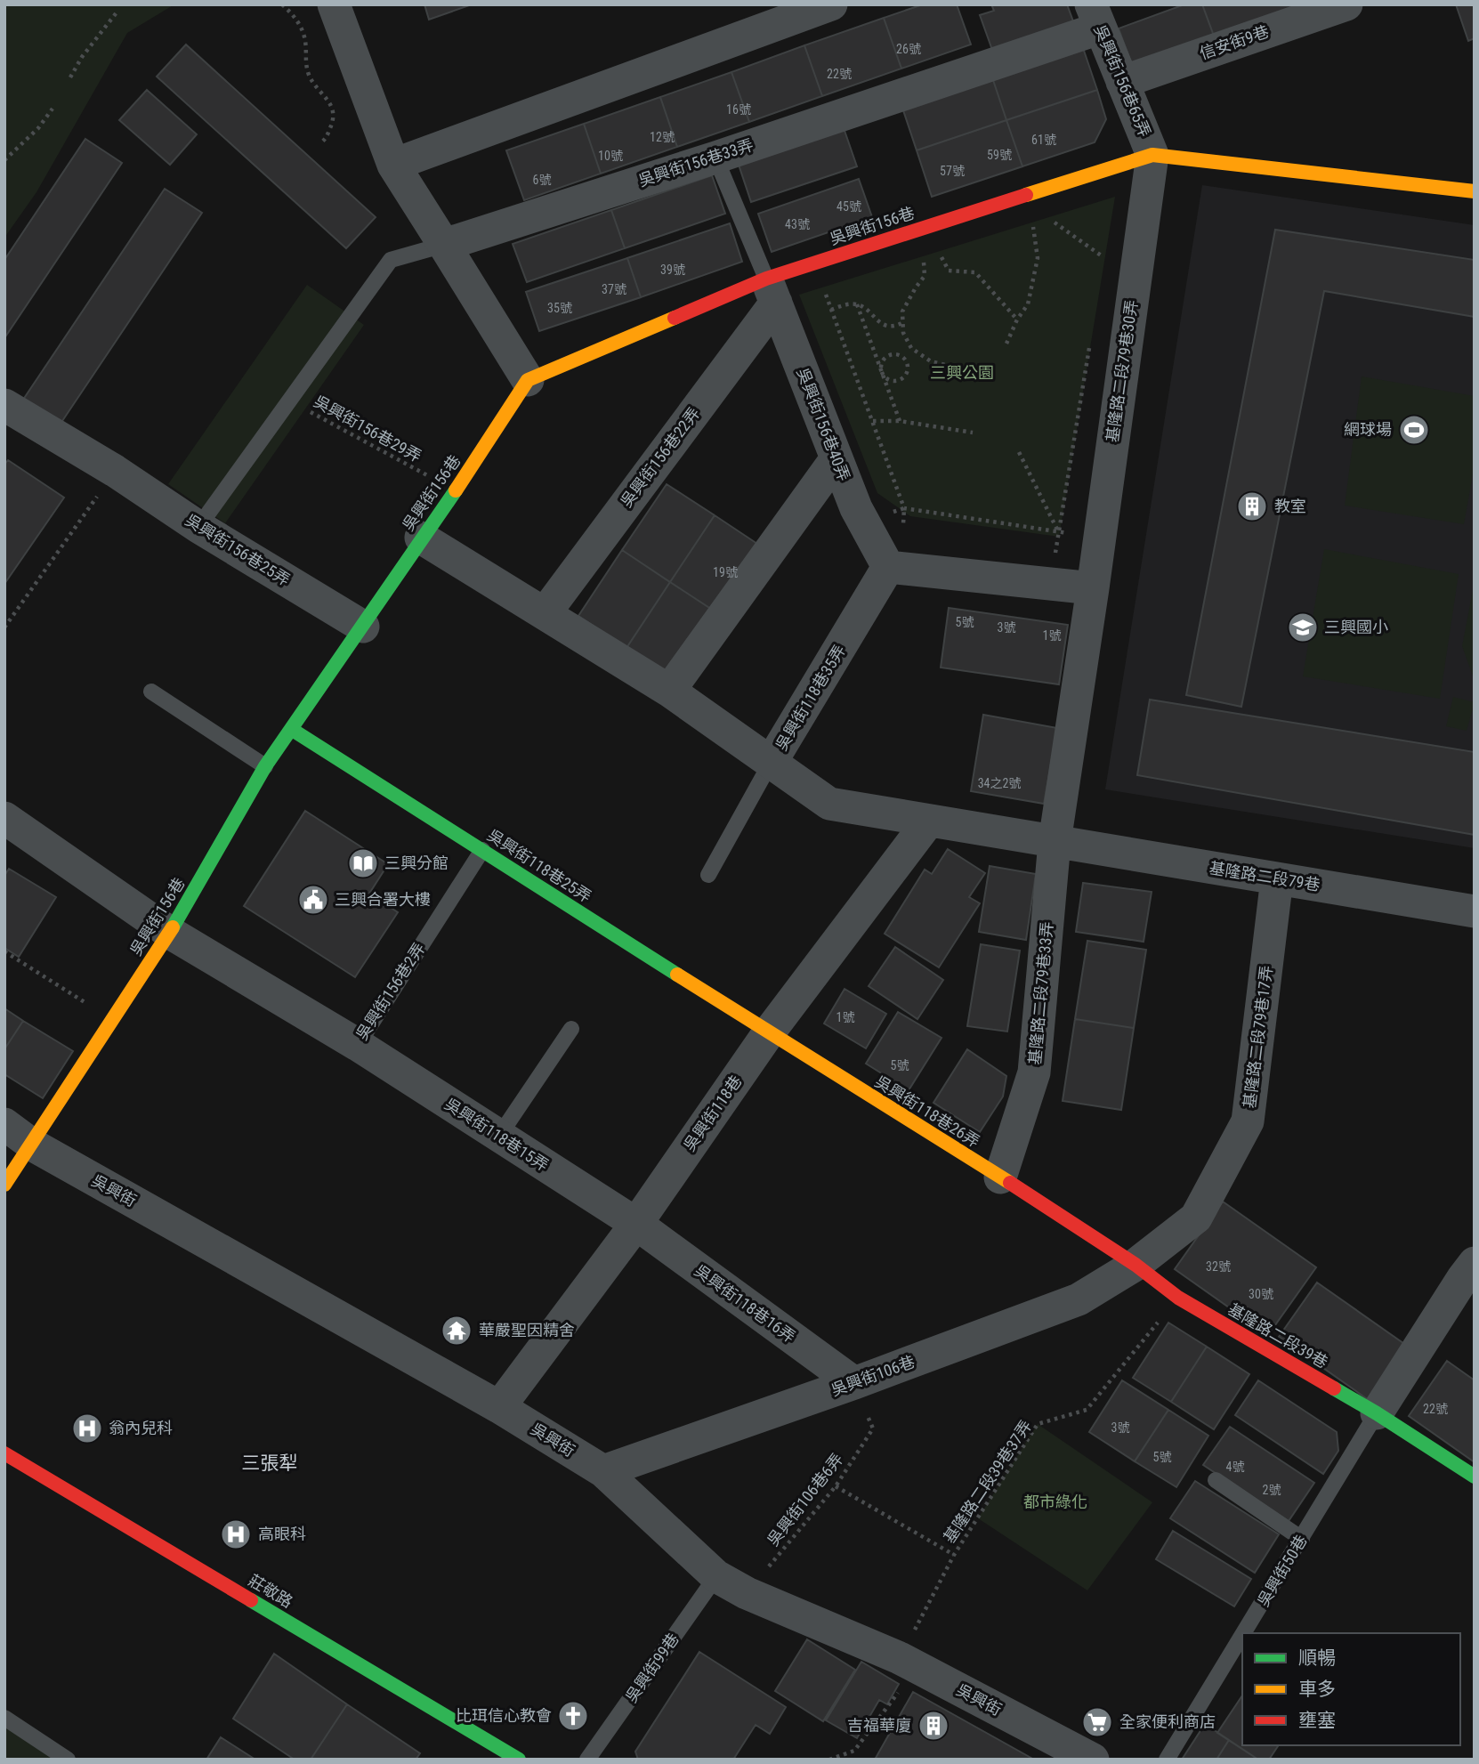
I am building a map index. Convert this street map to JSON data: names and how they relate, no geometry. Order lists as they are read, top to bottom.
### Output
{
  "streets": {
    "street": [
      "信安街9巷",
      "吳興街156巷65弄",
      "吳興街156巷33弄",
      "吳興街156巷",
      "基隆路二段79巷30弄",
      "吳興街156巷40弄",
      "吳興街156巷22弄",
      "吳興街156巷25弄",
      "吳興街118巷35弄",
      "吳興街118巷25弄",
      "基隆路二段79巷",
      "吳興街156巷2弄",
      "基隆路二段79巷33弄",
      "基隆路二段79巷17弄",
      "吳興街118巷26弄",
      "吳興街118巷",
      "吳興街118巷15弄",
      "吳興街",
      "吳興街118巷16弄",
      "基隆路二段39巷",
      "吳興街106巷",
      "莊敬路"
    ],
    "lane": ["吳興街50巷", "吳興街99巷"],
    "path": ["吳興街156巷29弄", "基隆路二段39巷37弄", "吳興街106巷6弄"]
  },
  "crossings": [
    ["信安街9巷", "吳興街156巷65弄"],
    ["吳興街156巷65弄", "吳興街156巷33弄"],
    ["吳興街156巷65弄", "吳興街156巷"],
    ["吳興街156巷65弄", "基隆路二段79巷30弄"],
    ["吳興街156巷", "基隆路二段79巷30弄"],
    ["吳興街156巷", "吳興街156巷40弄"],
    ["吳興街156巷", "吳興街156巷29弄"],
    ["吳興街156巷", "吳興街156巷22弄"],
    ["吳興街156巷", "吳興街156巷25弄"],
    ["吳興街156巷", "吳興街118巷25弄"],
    ["吳興街156巷", "吳興街156巷2弄"],
    ["吳興街156巷", "吳興街"],
    ["基隆路二段79巷30弄", "吳興街118巷35弄"],
    ["基隆路二段79巷30弄", "基隆路二段79巷"],
    ["基隆路二段79巷30弄", "基隆路二段79巷33弄"],
    ["吳興街156巷40弄", "吳興街156巷22弄"],
    ["吳興街156巷40弄", "吳興街118巷35弄"],
    ["吳興街118巷35弄", "基隆路二段79巷"],
    ["吳興街118巷35弄", "基隆路二段79巷33弄"],
    ["吳興街118巷35弄", "吳興街118巷"],
    ["吳興街118巷25弄", "吳興街156巷2弄"],
    ["吳興街118巷25弄", "吳興街118巷26弄"],
    ["吳興街118巷25弄", "吳興街118巷"],
    ["基隆路二段79巷", "基隆路二段79巷33弄"],
    ["基隆路二段79巷", "基隆路二段79巷17弄"],
    ["吳興街156巷2弄", "吳興街118巷15弄"],
    ["基隆路二段79巷33弄", "吳興街118巷26弄"],
    ["基隆路二段79巷17弄", "基隆路二段39巷"],
    ["基隆路二段79巷17弄", "吳興街106巷"],
    ["吳興街118巷26弄", "吳興街118巷"],
    ["吳興街118巷26弄", "基隆路二段39巷"],
    ["吳興街118巷", "吳興街118巷15弄"],
    ["吳興街118巷", "吳興街"],
    ["吳興街118巷", "吳興街118巷16弄"],
    ["吳興街118巷15弄", "吳興街118巷16弄"],
    ["吳興街", "吳興街106巷"],
    ["吳興街", "基隆路二段39巷37弄"],
    ["吳興街", "吳興街106巷6弄"],
    ["吳興街", "吳興街99巷"],
    ["吳興街118巷16弄", "吳興街106巷"],
    ["吳興街118巷16弄", "吳興街106巷6弄"],
    ["基隆路二段39巷", "吳興街106巷"],
    ["基隆路二段39巷", "基隆路二段39巷37弄"],
    ["基隆路二段39巷", "吳興街50巷"],
    ["吳興街106巷", "吳興街106巷6弄"]
  ],
  "districts": ["三張犁"],
  "parks": ["三興公園", "都市綠化"],
  "places": {
    "sports": ["網球場"],
    "building": ["教室", "吉福華廈"],
    "school or university": ["三興國小"],
    "library": ["三興分館"],
    "public building": ["三興合署大樓"],
    "temple": ["華嚴聖因精舍"],
    "hospital": ["翁內兒科", "高眼科"],
    "church": ["比珥信心教會"],
    "supermarket": ["全家便利商店"]
  },
  "house_numbers": [
    "26號",
    "22號",
    "16號",
    "12號",
    "61號",
    "59號",
    "10號",
    "57號",
    "6號",
    "45號",
    "43號",
    "39號",
    "37號",
    "35號",
    "19號",
    "5號",
    "3號",
    "1號",
    "34之2號",
    "1號",
    "5號",
    "32號",
    "30號",
    "22號",
    "3號",
    "5號",
    "4號",
    "2號"
  ],
  "legend": ["順暢", "車多", "壅塞"]
}
